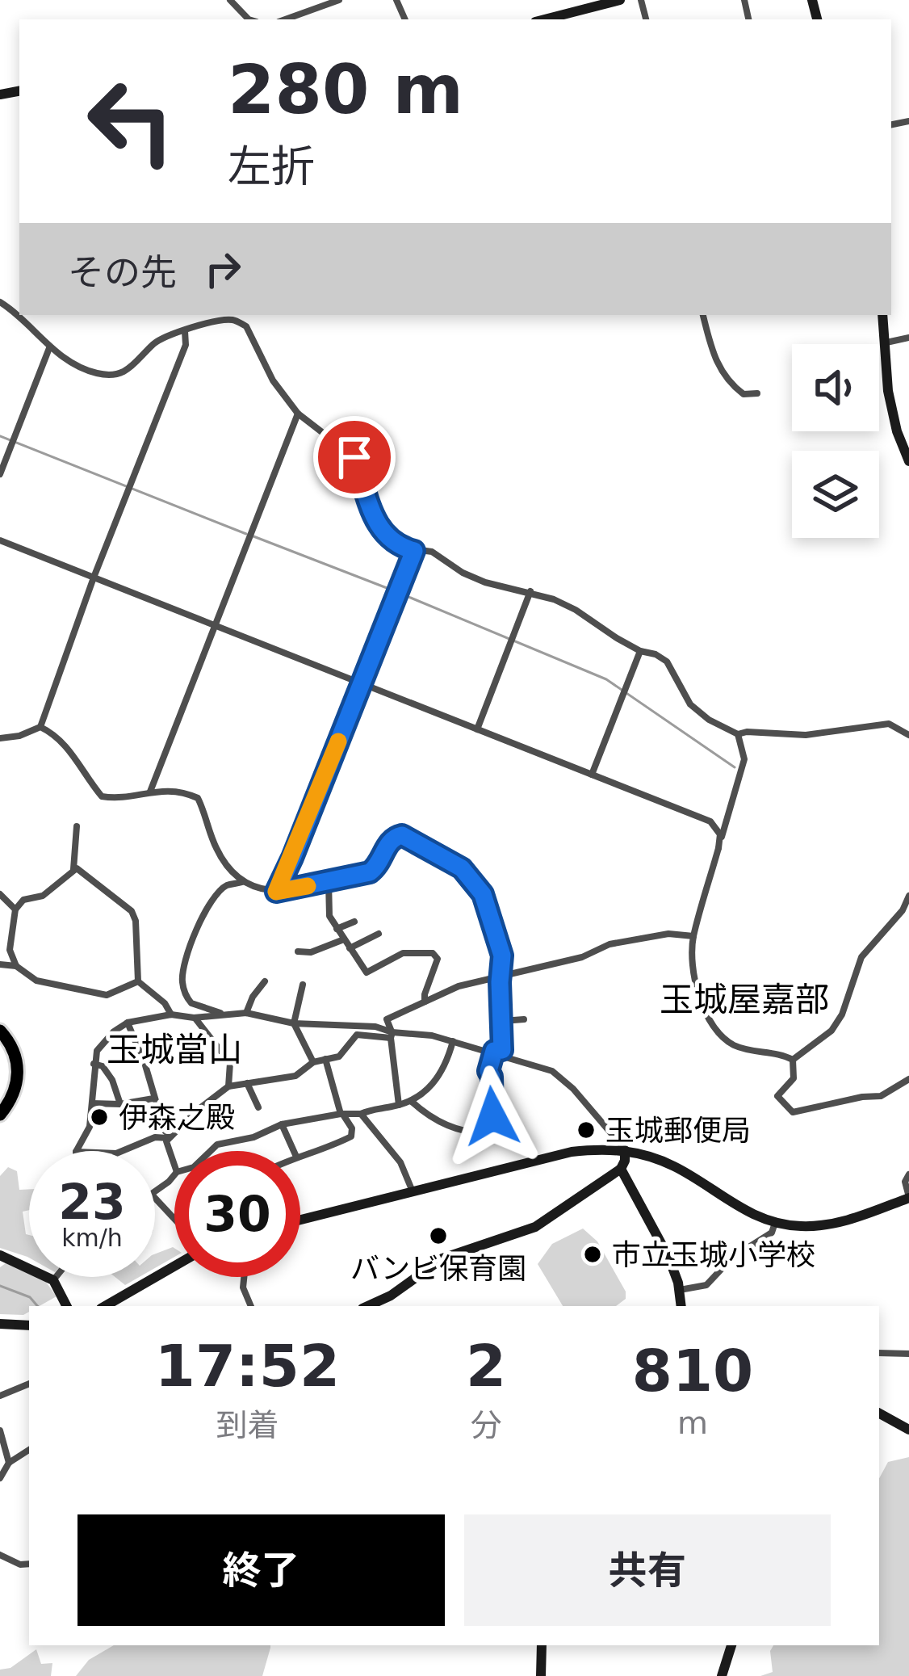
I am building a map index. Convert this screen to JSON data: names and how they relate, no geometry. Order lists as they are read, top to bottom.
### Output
{
  "districts": ["玉城屋嘉部", "玉城當山"],
  "places": [
    "伊森之殿",
    "玉城郵便局",
    "バンビ保育園",
    "市立玉城小学校"
  ],
  "page": {
    "turn": ["280 m", "左折"],
    "then": "その先",
    "speed": "23 km/h",
    "limit": "30",
    "eta": [
      "17:52",
      "到着",
      "2",
      "分",
      "810",
      "m"
    ],
    "buttons": ["終了", "共有"]
  }
}
